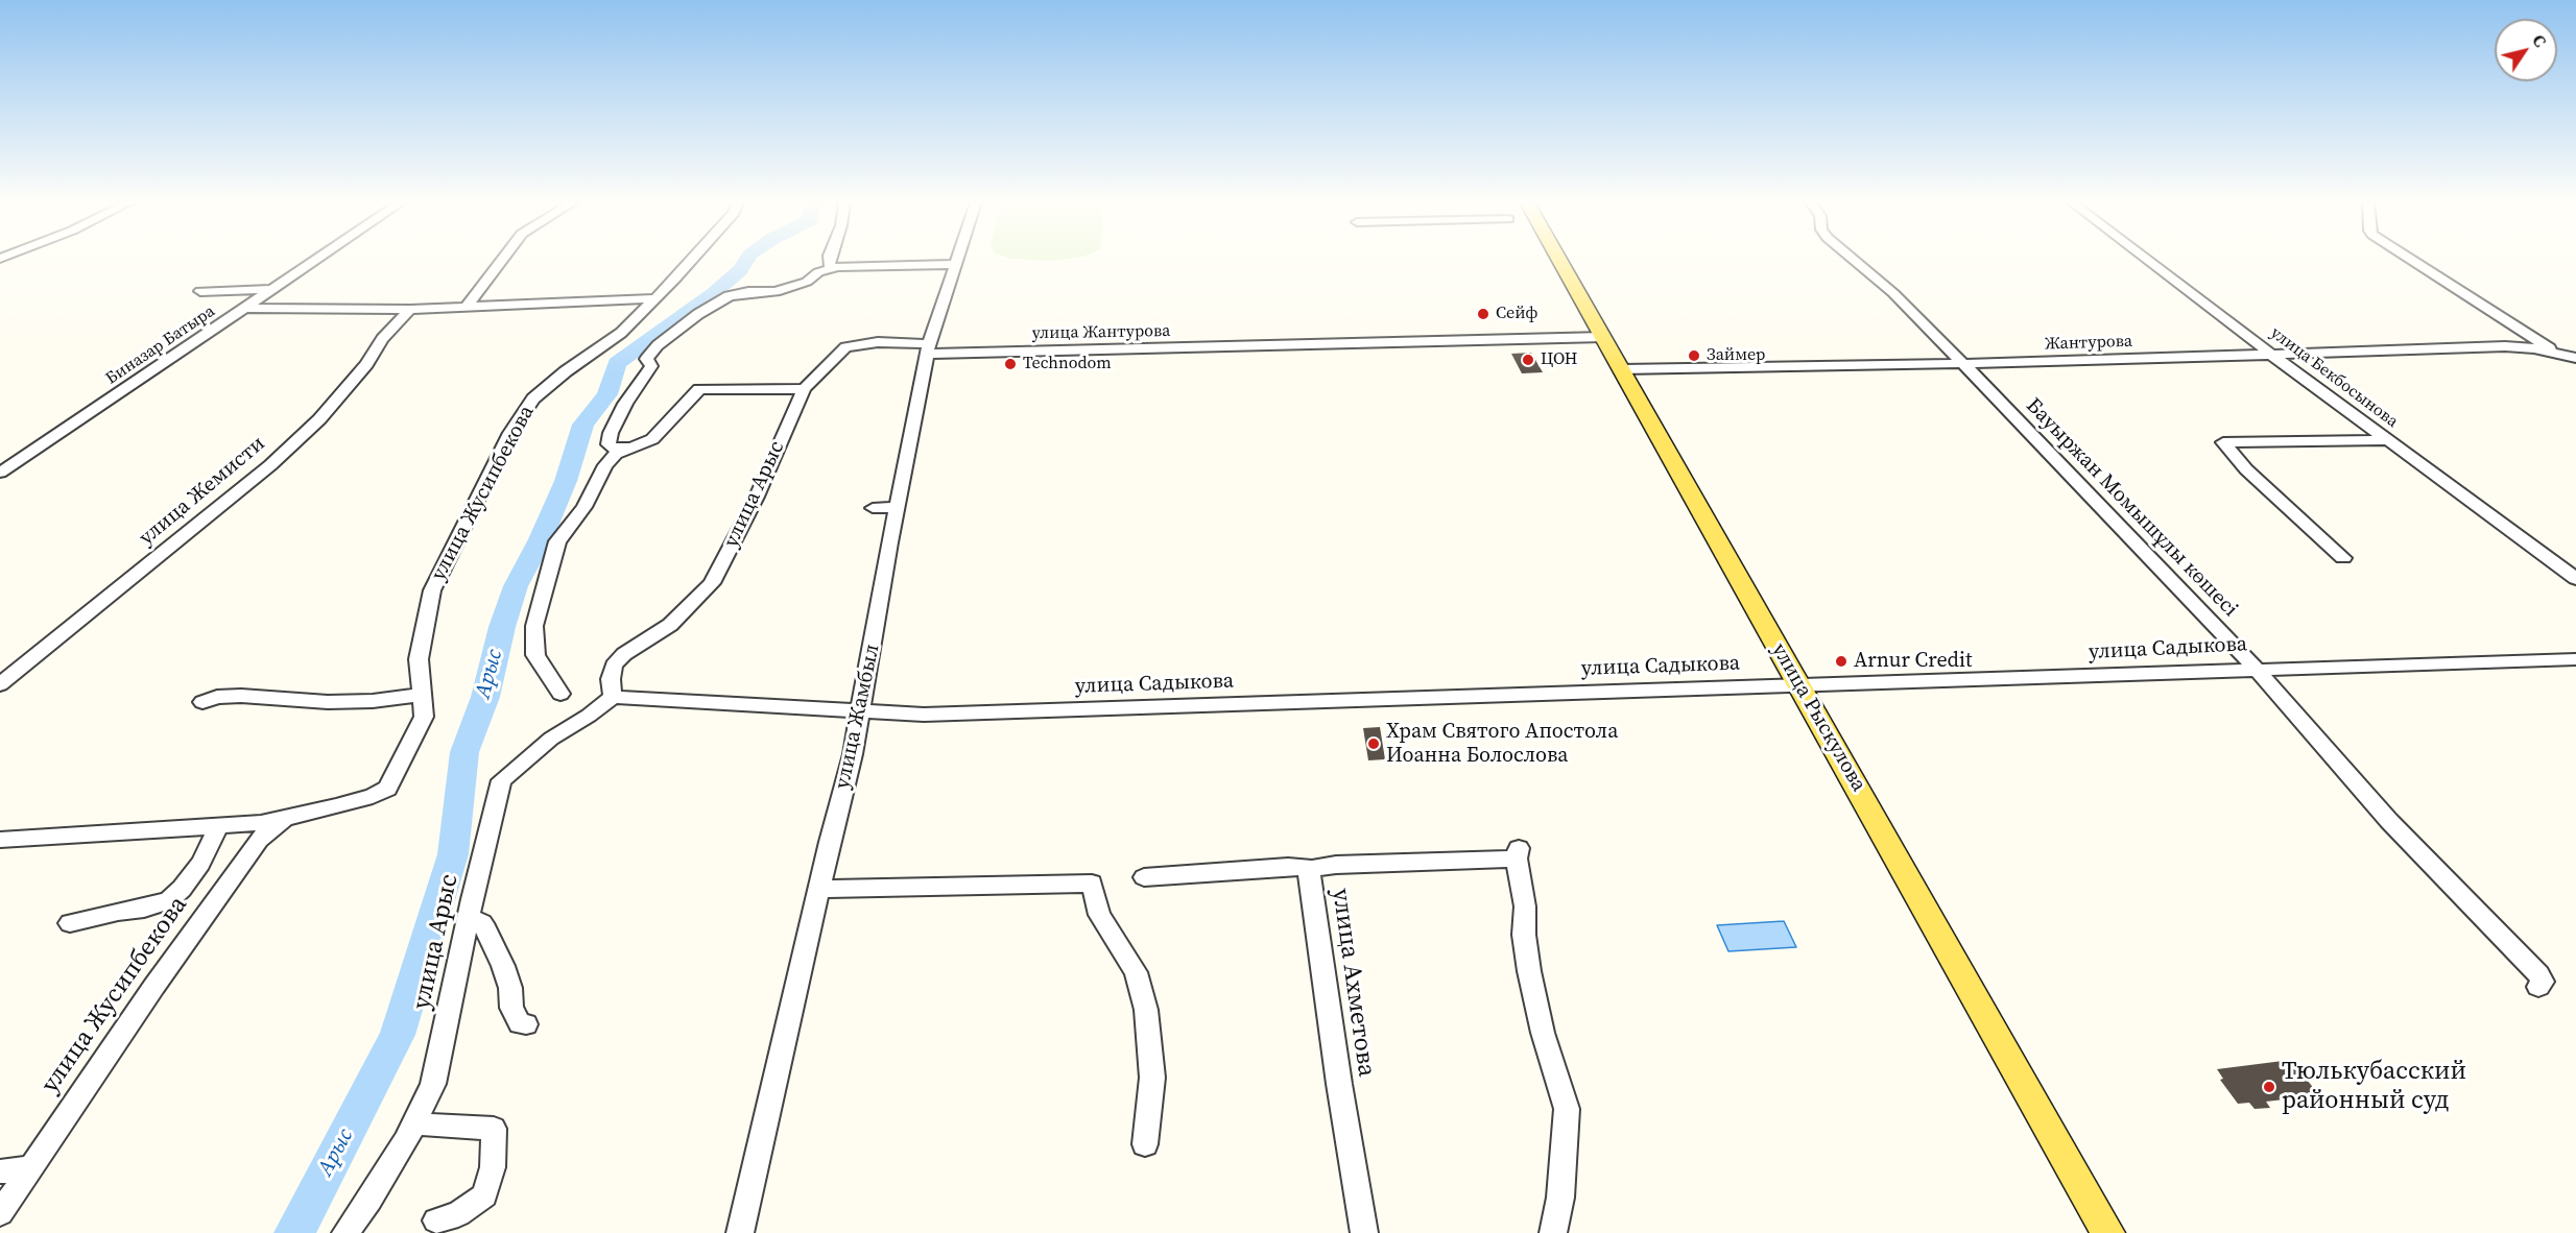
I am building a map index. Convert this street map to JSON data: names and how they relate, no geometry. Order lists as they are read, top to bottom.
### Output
{
  "streets": {
    "main road": ["улица Рыскулова"],
    "street": [
      "улица Жантурова",
      "Жантурова",
      "Биназар Батыра",
      "улица Бекбосынова",
      "улица Жемисти",
      "улица Жусипбекова",
      "улица Арыс",
      "Бауыржан Момышұлы көшесі",
      "улица Садыкова",
      "улица Жамбыл",
      "улица Ахметова"
    ]
  },
  "crossings": [
    ["улица Жантурова", "улица Арыс"],
    ["улица Жантурова", "улица Жамбыл"],
    ["улица Жантурова", "улица Рыскулова"],
    ["Жантурова", "улица Бекбосынова"],
    ["Жантурова", "Бауыржан Момышұлы көшесі"],
    ["Жантурова", "улица Рыскулова"],
    ["улица Арыс", "улица Жамбыл"],
    ["Бауыржан Момышұлы көшесі", "улица Садыкова"],
    ["улица Садыкова", "улица Жамбыл"],
    ["улица Садыкова", "улица Рыскулова"]
  ],
  "water": ["Арыс"],
  "places": [
    "Сейф",
    "Займер",
    "ЦОН",
    "Technodom",
    "Arnur Credit",
    "Храм Святого Апостола Иоанна Болослова",
    "Тюлькубасский районный суд"
  ],
  "north": "top right"
}
